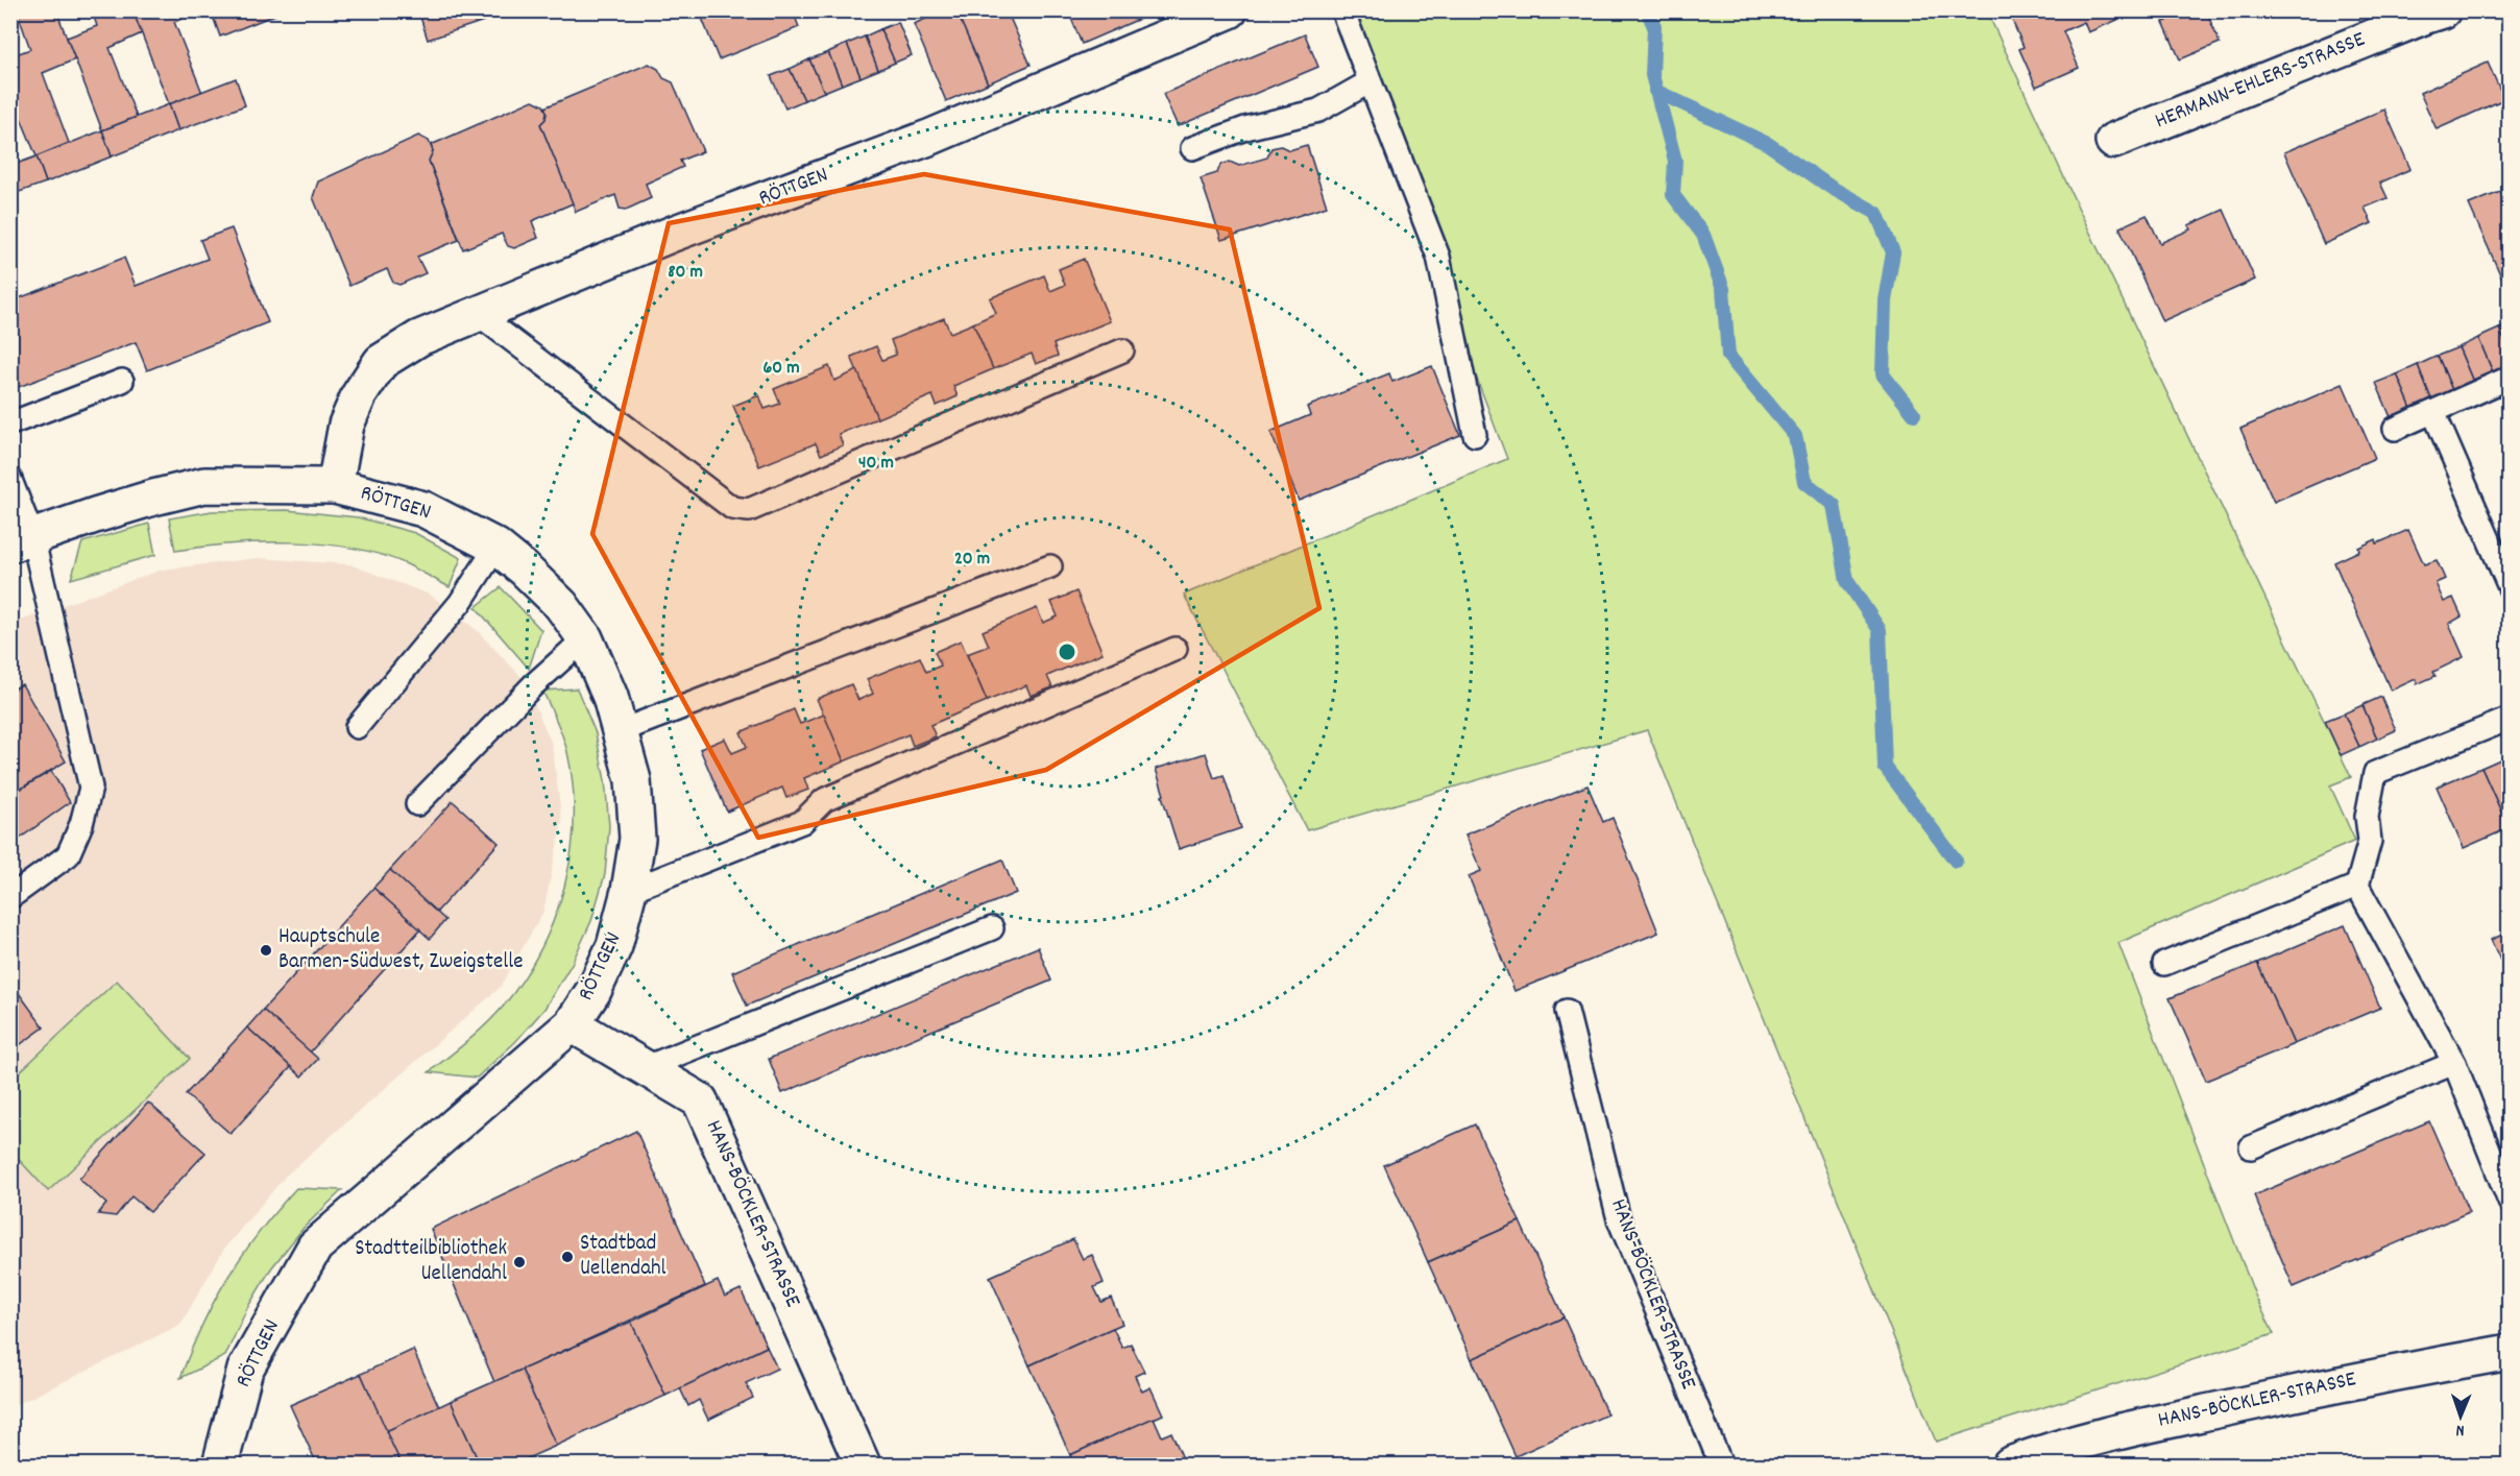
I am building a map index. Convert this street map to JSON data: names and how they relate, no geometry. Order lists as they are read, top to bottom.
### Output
{
  "streets": {
    "street": ["HERMANN-EHLERS-STRASSE", "RÖTTGEN", "HANS-BÖCKLER-STRASSE"]
  },
  "crossings": [
    ["RÖTTGEN", "HANS-BÖCKLER-STRASSE"]
  ],
  "places": ["Hauptschule Barmen-Südwest, Zweigstelle", "Stadtbad Uellendahl", "Stadtteilbibliothek Uellendahl"],
  "north": "bottom",
  "rings": [
    "80 m",
    "60 m",
    "40 m",
    "20 m"
  ]
}
